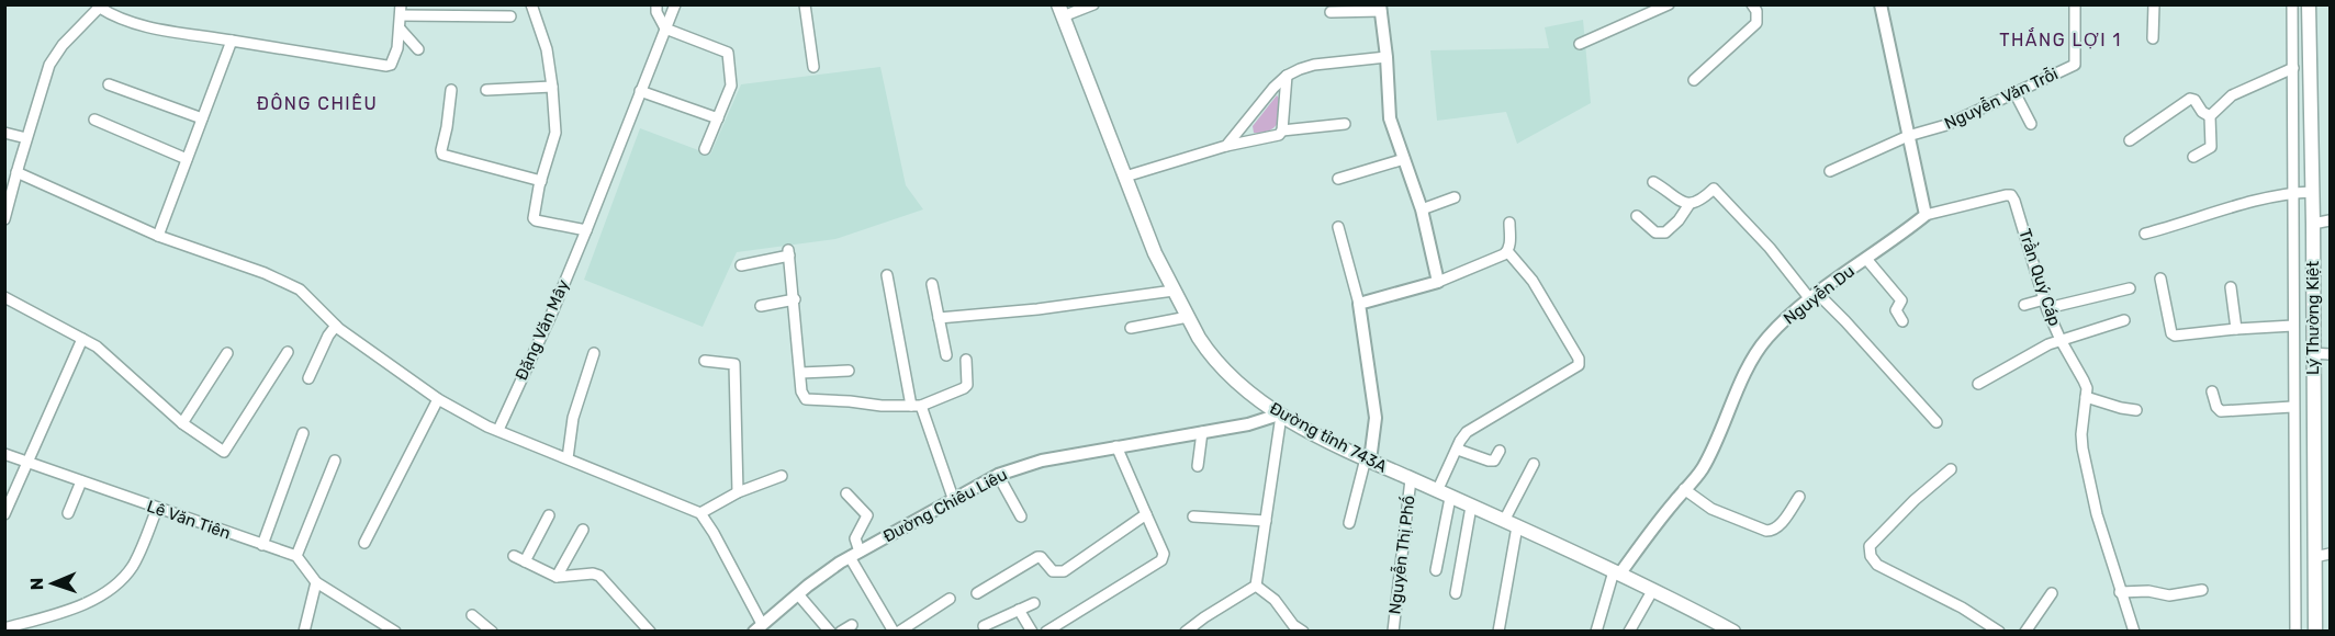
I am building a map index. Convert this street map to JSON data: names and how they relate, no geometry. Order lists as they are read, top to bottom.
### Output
{
  "streets": {
    "main road": ["Lý Thường Kiệt", "Đường tỉnh 743A"],
    "street": [
      "Nguyễn Văn Trỗi",
      "Trần Quý Cáp",
      "Nguyễn Du",
      "Đặng Văn Mây",
      "Đường Chiêu Liêu",
      "Lê Văn Tiên",
      "Nguyễn Thị Phố"
    ]
  },
  "crossings": [
    ["Trần Quý Cáp", "Nguyễn Du"],
    ["Nguyễn Du", "Đường tỉnh 743A"],
    ["Đường tỉnh 743A", "Đường Chiêu Liêu"],
    ["Đường tỉnh 743A", "Nguyễn Thị Phố"]
  ],
  "districts": ["THẮNG LỢI 1", "ĐÔNG CHIÊU"],
  "north": "left"
}
